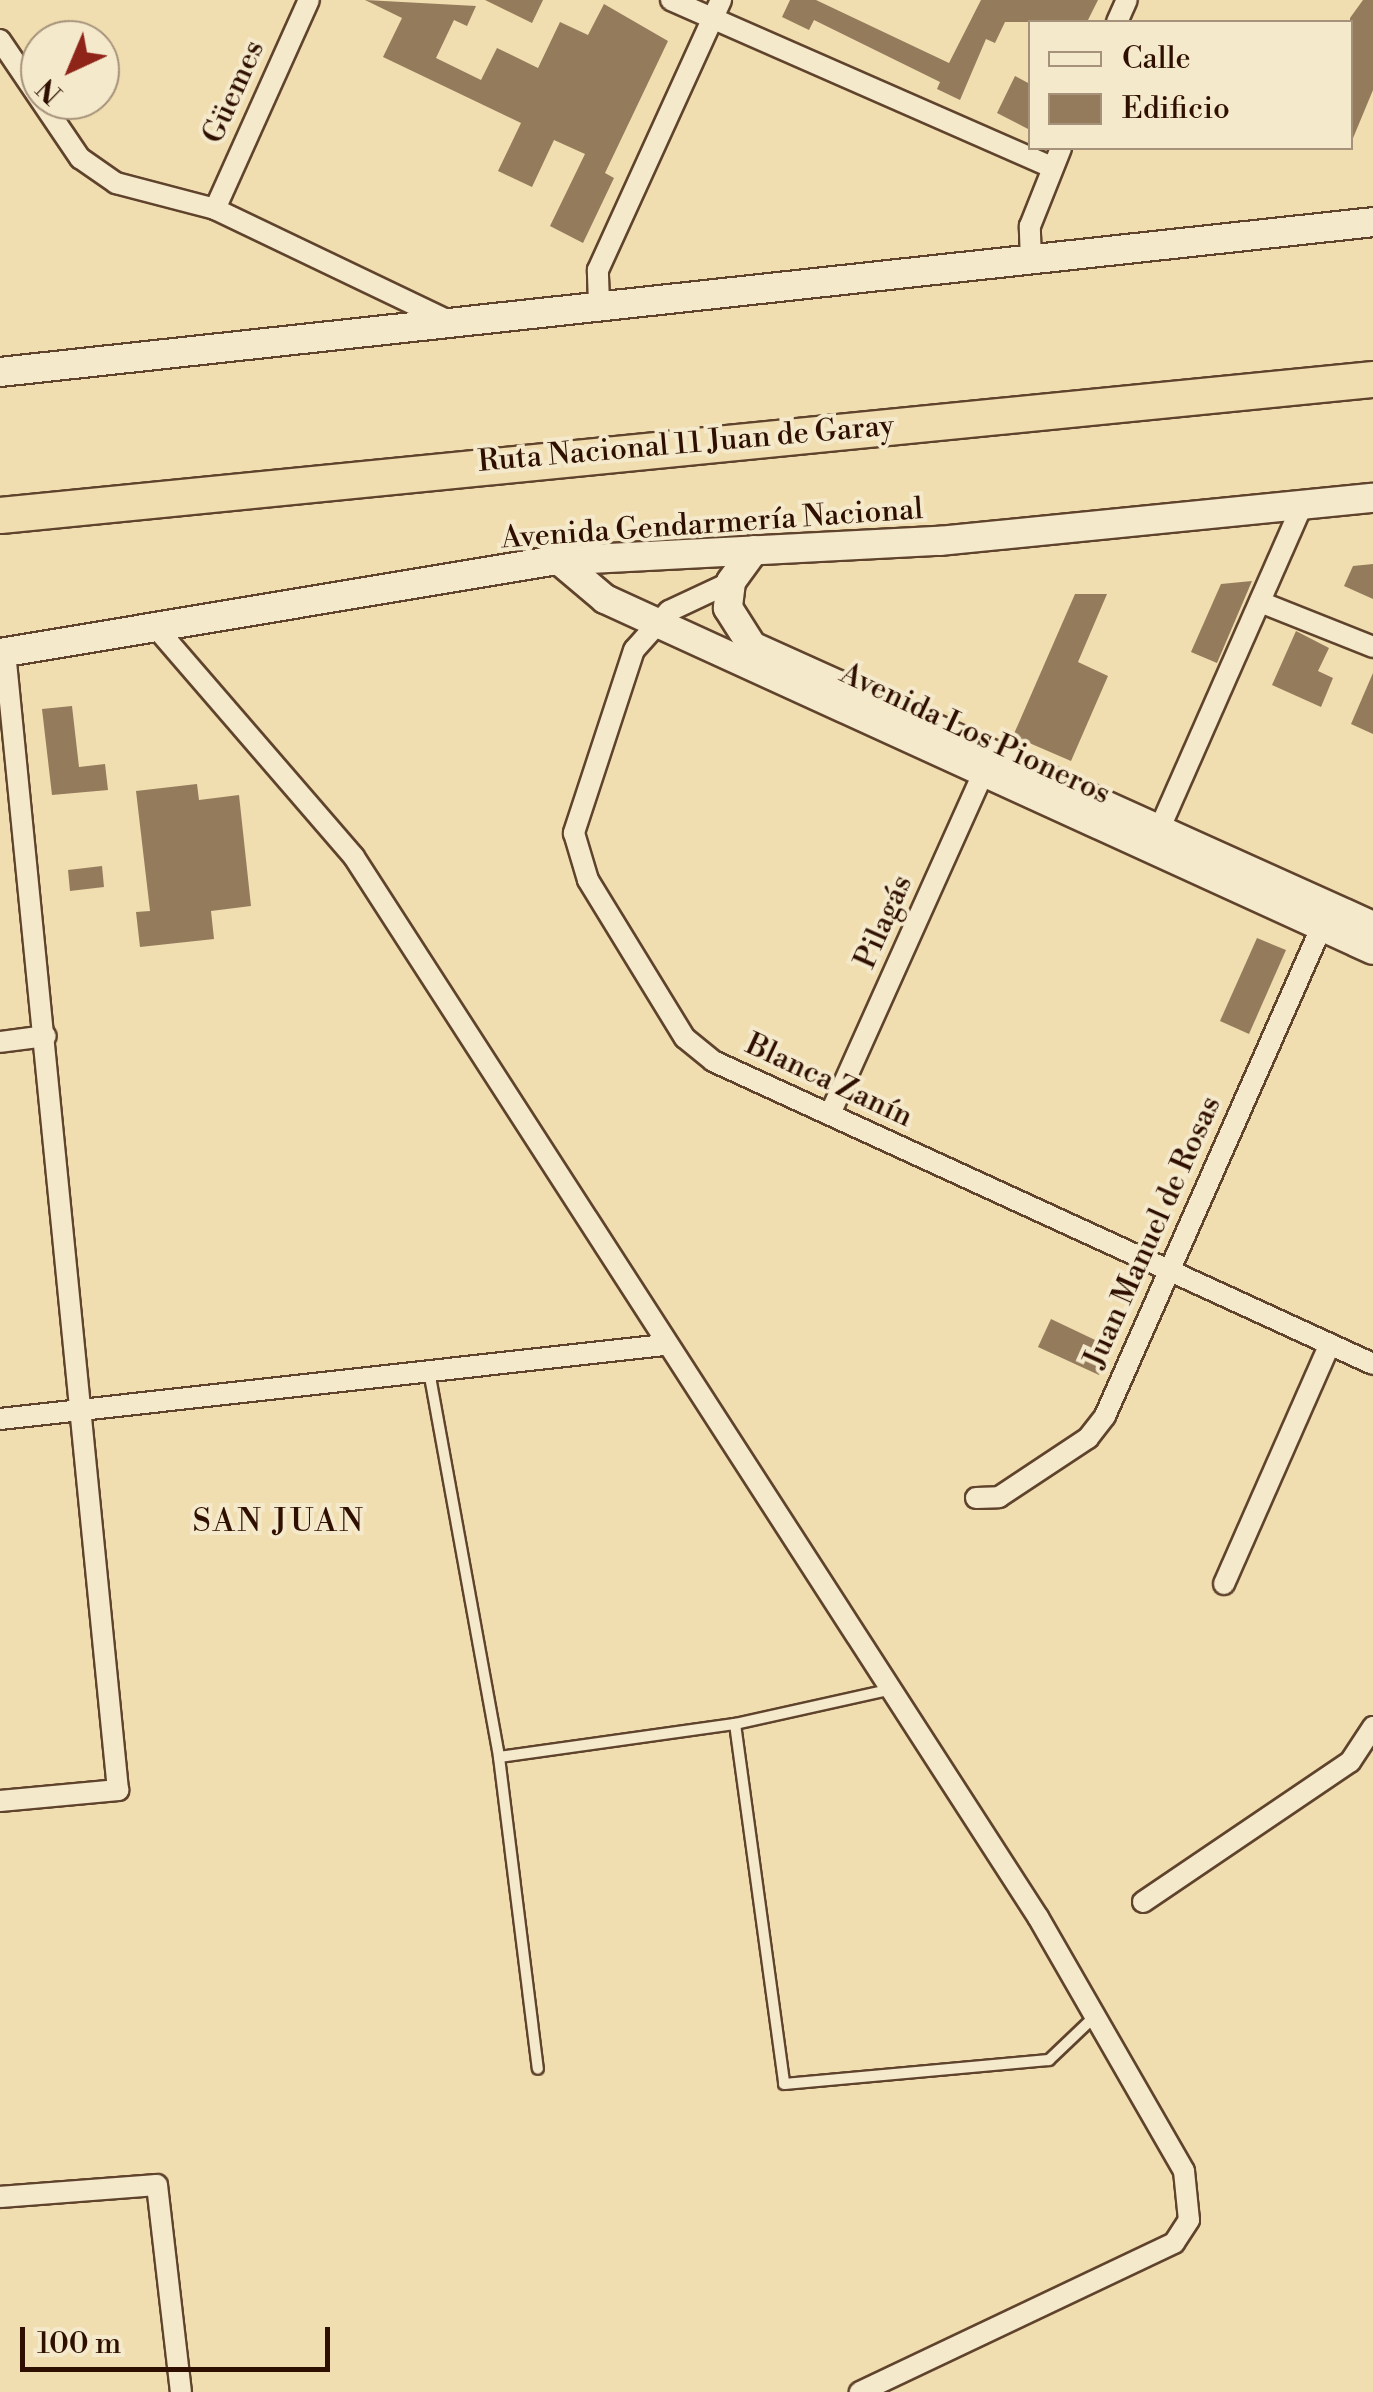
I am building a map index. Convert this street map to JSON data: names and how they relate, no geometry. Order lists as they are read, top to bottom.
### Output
{
  "streets": {
    "highway": ["Ruta Nacional 11 Juan de Garay"],
    "main road": ["Avenida Gendarmería Nacional", "Avenida Los Pioneros"],
    "street": [
      "Güemes",
      "Pilagás",
      "Blanca Zanín",
      "Juan Manuel de Rosas"
    ]
  },
  "crossings": [
    ["Avenida Gendarmería Nacional", "Avenida Los Pioneros"],
    ["Avenida Los Pioneros", "Pilagás"],
    ["Avenida Los Pioneros", "Blanca Zanín"],
    ["Avenida Los Pioneros", "Juan Manuel de Rosas"],
    ["Pilagás", "Blanca Zanín"],
    ["Blanca Zanín", "Juan Manuel de Rosas"]
  ],
  "districts": ["SAN JUAN"],
  "legend": ["Calle", "Edificio"],
  "scale_bar": "100 m",
  "north": "bottom left"
}
